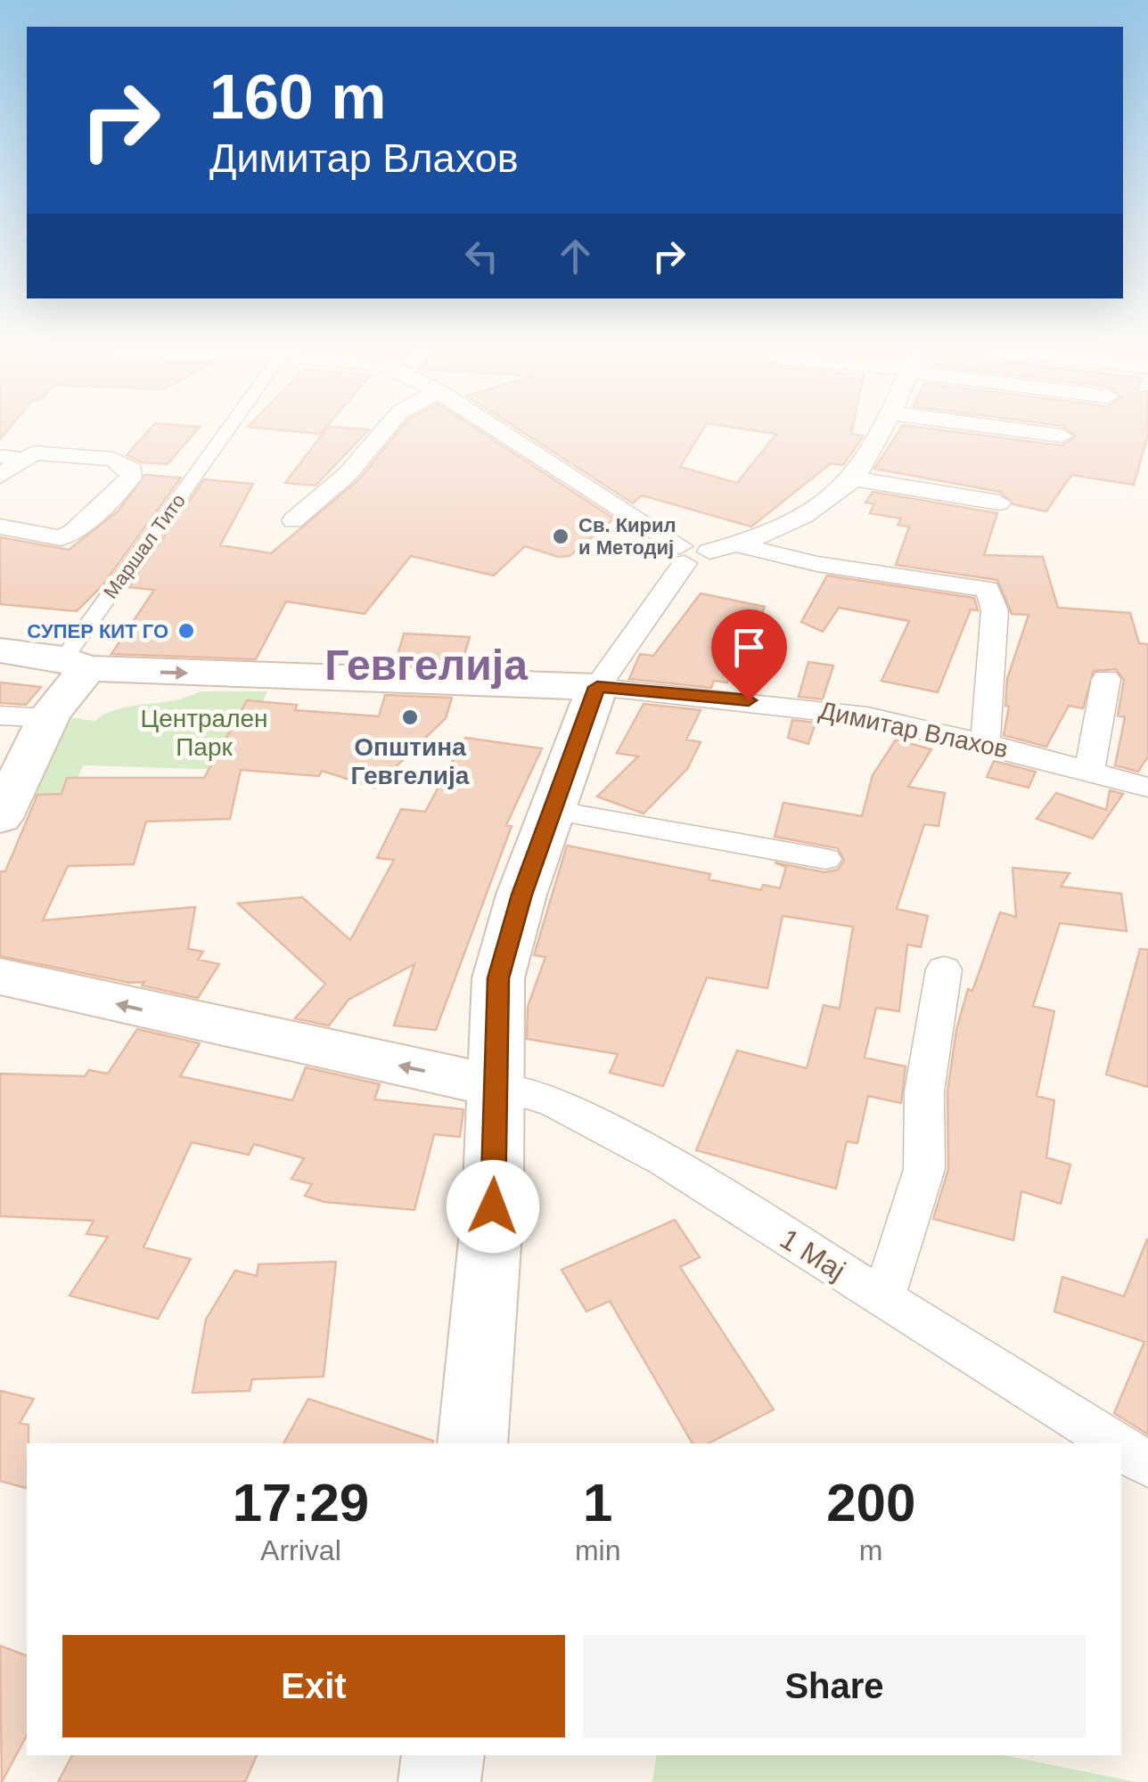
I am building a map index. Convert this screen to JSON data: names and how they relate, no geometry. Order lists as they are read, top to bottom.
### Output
{
  "streets": {
    "main road": ["Димитар Влахов"],
    "street": ["Маршал Тито", "1 Мај"]
  },
  "crossings": [
    ["Маршал Тито", "Димитар Влахов"]
  ],
  "districts": ["Гевгелија"],
  "parks": ["Централен Парк"],
  "places": ["Св. Кирил и Методиј", "СУПЕР КИТ ГО", "Општина Гевгелија"],
  "page": {
    "turn": ["160 m", "Димитар Влахов"],
    "eta": [
      "17:29",
      "Arrival",
      "1",
      "min",
      "200",
      "m"
    ],
    "buttons": ["Exit", "Share"]
  }
}
